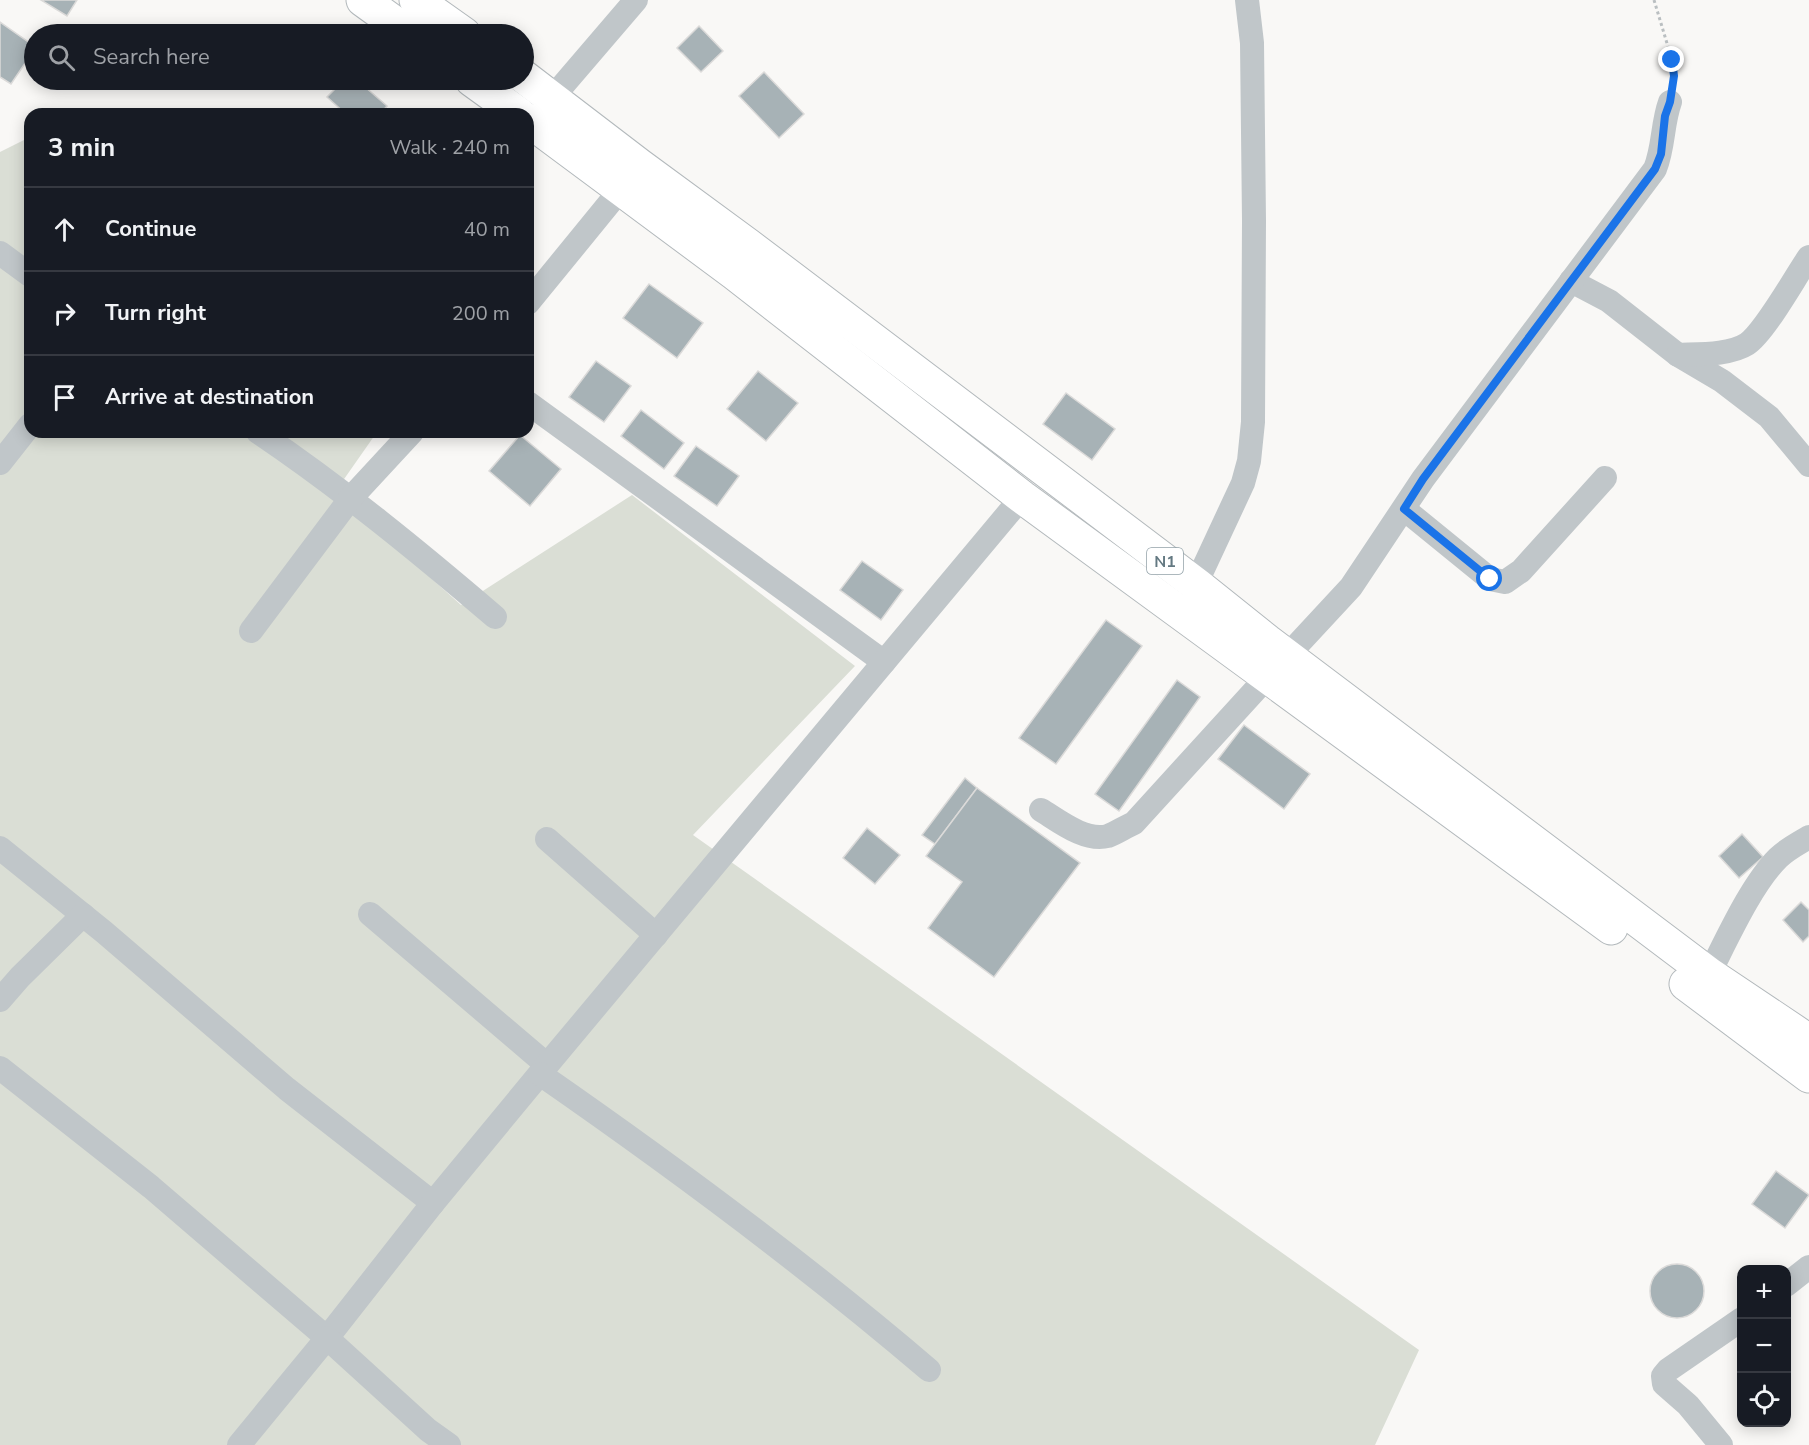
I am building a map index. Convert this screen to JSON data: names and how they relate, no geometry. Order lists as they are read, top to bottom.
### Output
{
  "streets": {
    "highway": ["N1"]
  },
  "page": {
    "search": "Search here",
    "heading": ["3 min", "Walk · 240 m"],
    "list": [
      ["Continue", "40 m"],
      ["Turn right", "200 m"],
      "Arrive at destination"
    ],
    "map_buttons": ["+", "−"]
  }
}
